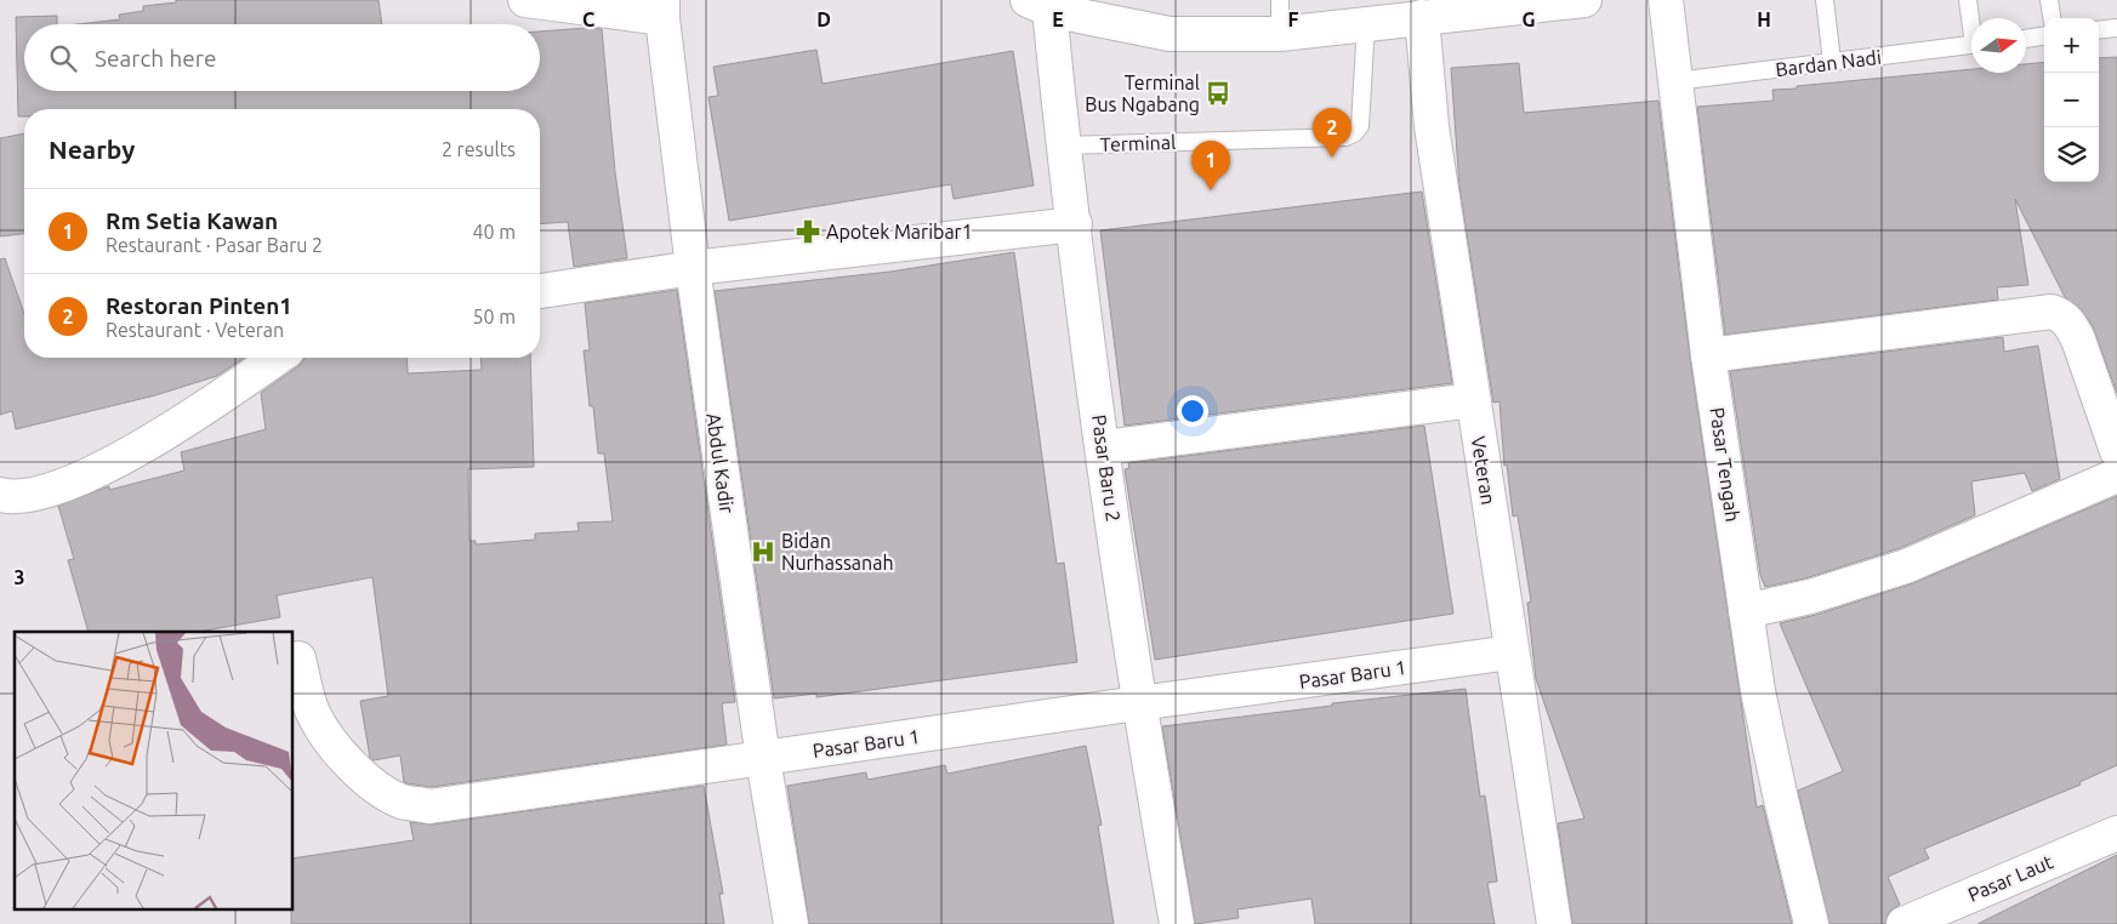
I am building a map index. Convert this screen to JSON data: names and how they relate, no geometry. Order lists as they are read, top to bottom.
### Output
{
  "streets": {
    "main road": [
      "Abdul Kadir",
      "Pasar Tengah",
      "Pasar Baru 2",
      "Veteran",
      "Pasar Baru 1",
      "Pasar Laut"
    ],
    "lane": ["Bardan Nadi", "Terminal"]
  },
  "crossings": [
    ["Bardan Nadi", "Pasar Tengah"],
    ["Terminal", "Pasar Baru 2"],
    ["Abdul Kadir", "Pasar Baru 1"],
    ["Pasar Baru 2", "Pasar Baru 1"],
    ["Veteran", "Pasar Baru 1"]
  ],
  "places": {
    "bus stop": ["Terminal Bus Ngabang"],
    "pharmacy": ["Apotek Maribar1"],
    "hospital": ["Bidan Nurhassanah"]
  },
  "north": "right",
  "page": {
    "map_buttons": ["+", "−"],
    "search": "Search here",
    "pins": ["2", "1"],
    "heading": ["Nearby", "2 results"],
    "list": [
      {
        "mark": "1",
        "name": "Rm Setia Kawan",
        "note": "Restaurant · Pasar Baru 2",
        "value": "40 m"
      },
      {
        "mark": "2",
        "name": "Restoran Pinten1",
        "note": "Restaurant · Veteran",
        "value": "50 m"
      }
    ]
  },
  "grid": {
    "columns": [
      "C",
      "D",
      "E",
      "F",
      "G",
      "H"
    ],
    "rows": ["3"]
  }
}
